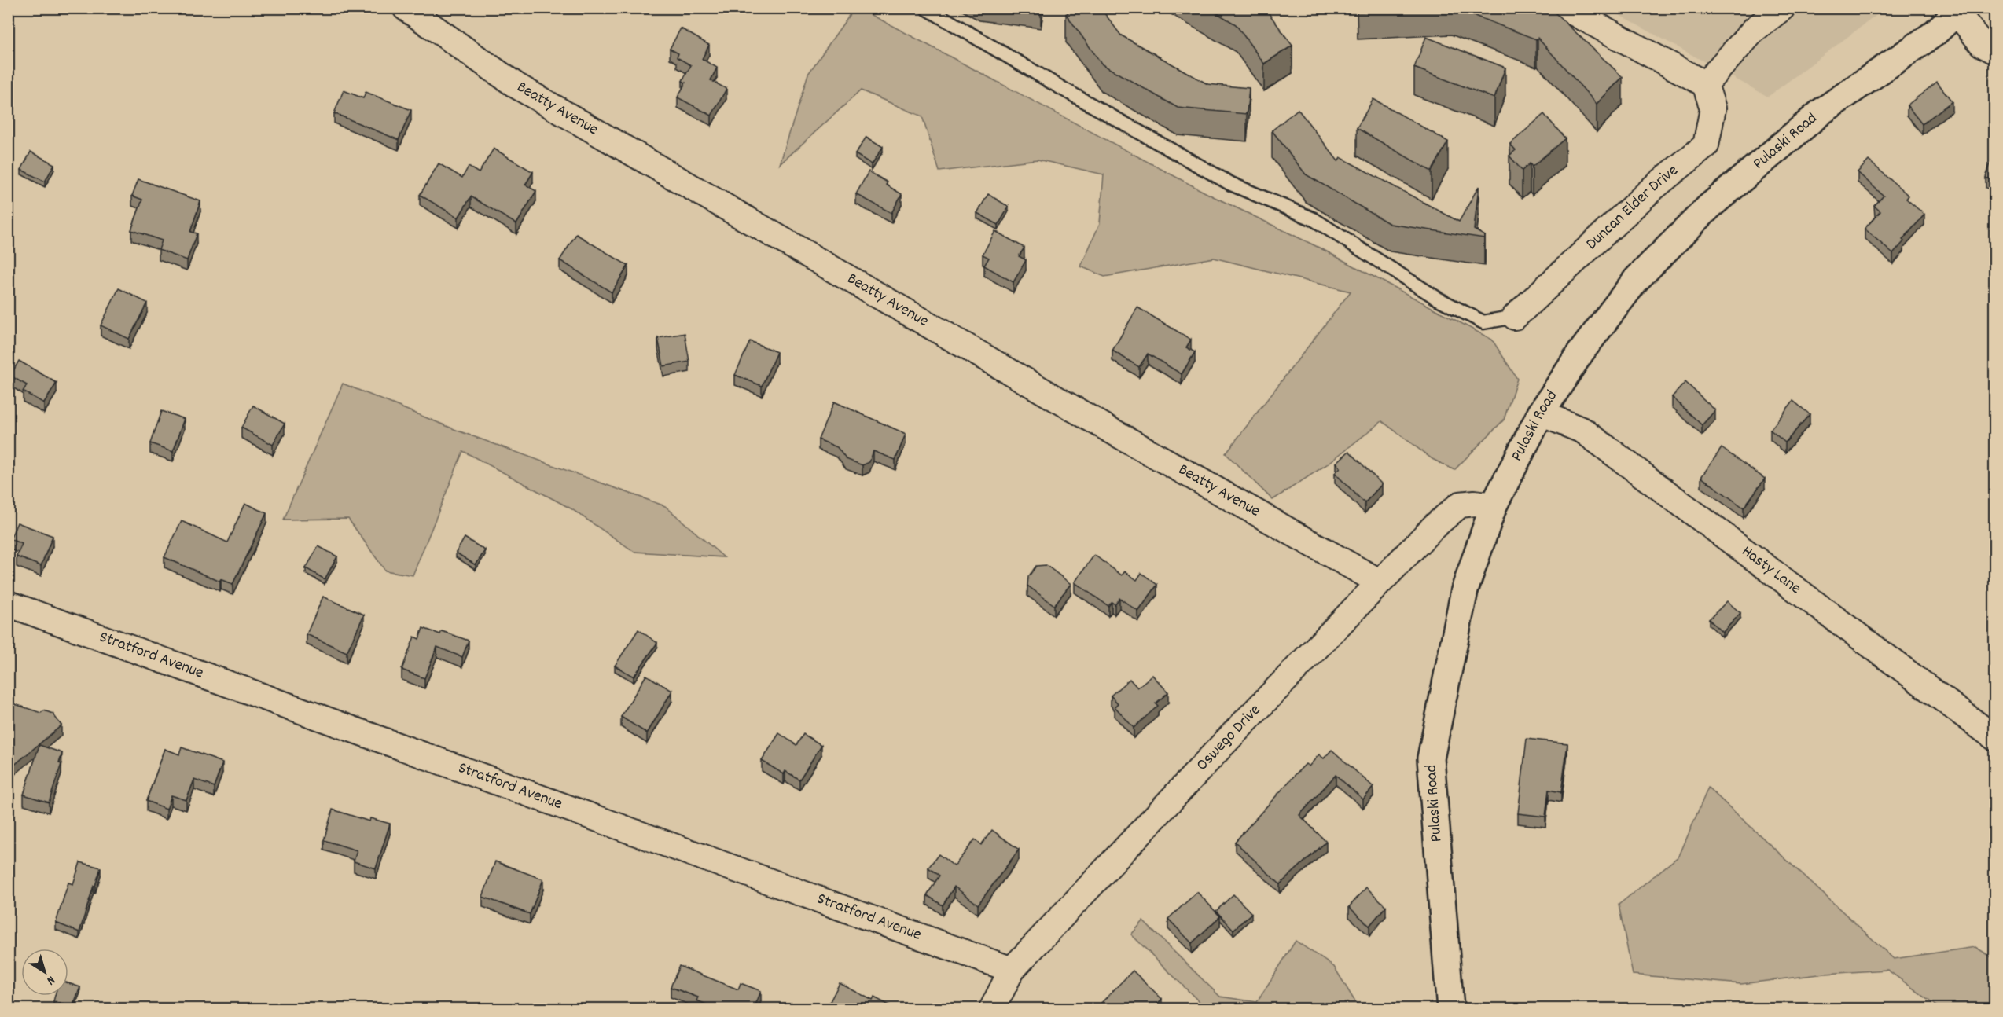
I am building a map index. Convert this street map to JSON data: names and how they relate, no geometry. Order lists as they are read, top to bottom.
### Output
{
  "streets": {
    "main road": ["Pulaski Road"],
    "street": [
      "Beatty Avenue",
      "Duncan Elder Drive",
      "Hasty Lane",
      "Stratford Avenue",
      "Oswego Drive"
    ]
  },
  "crossings": [
    ["Beatty Avenue", "Oswego Drive"],
    ["Pulaski Road", "Hasty Lane"],
    ["Pulaski Road", "Oswego Drive"],
    ["Stratford Avenue", "Oswego Drive"]
  ],
  "north": "bottom right"
}
